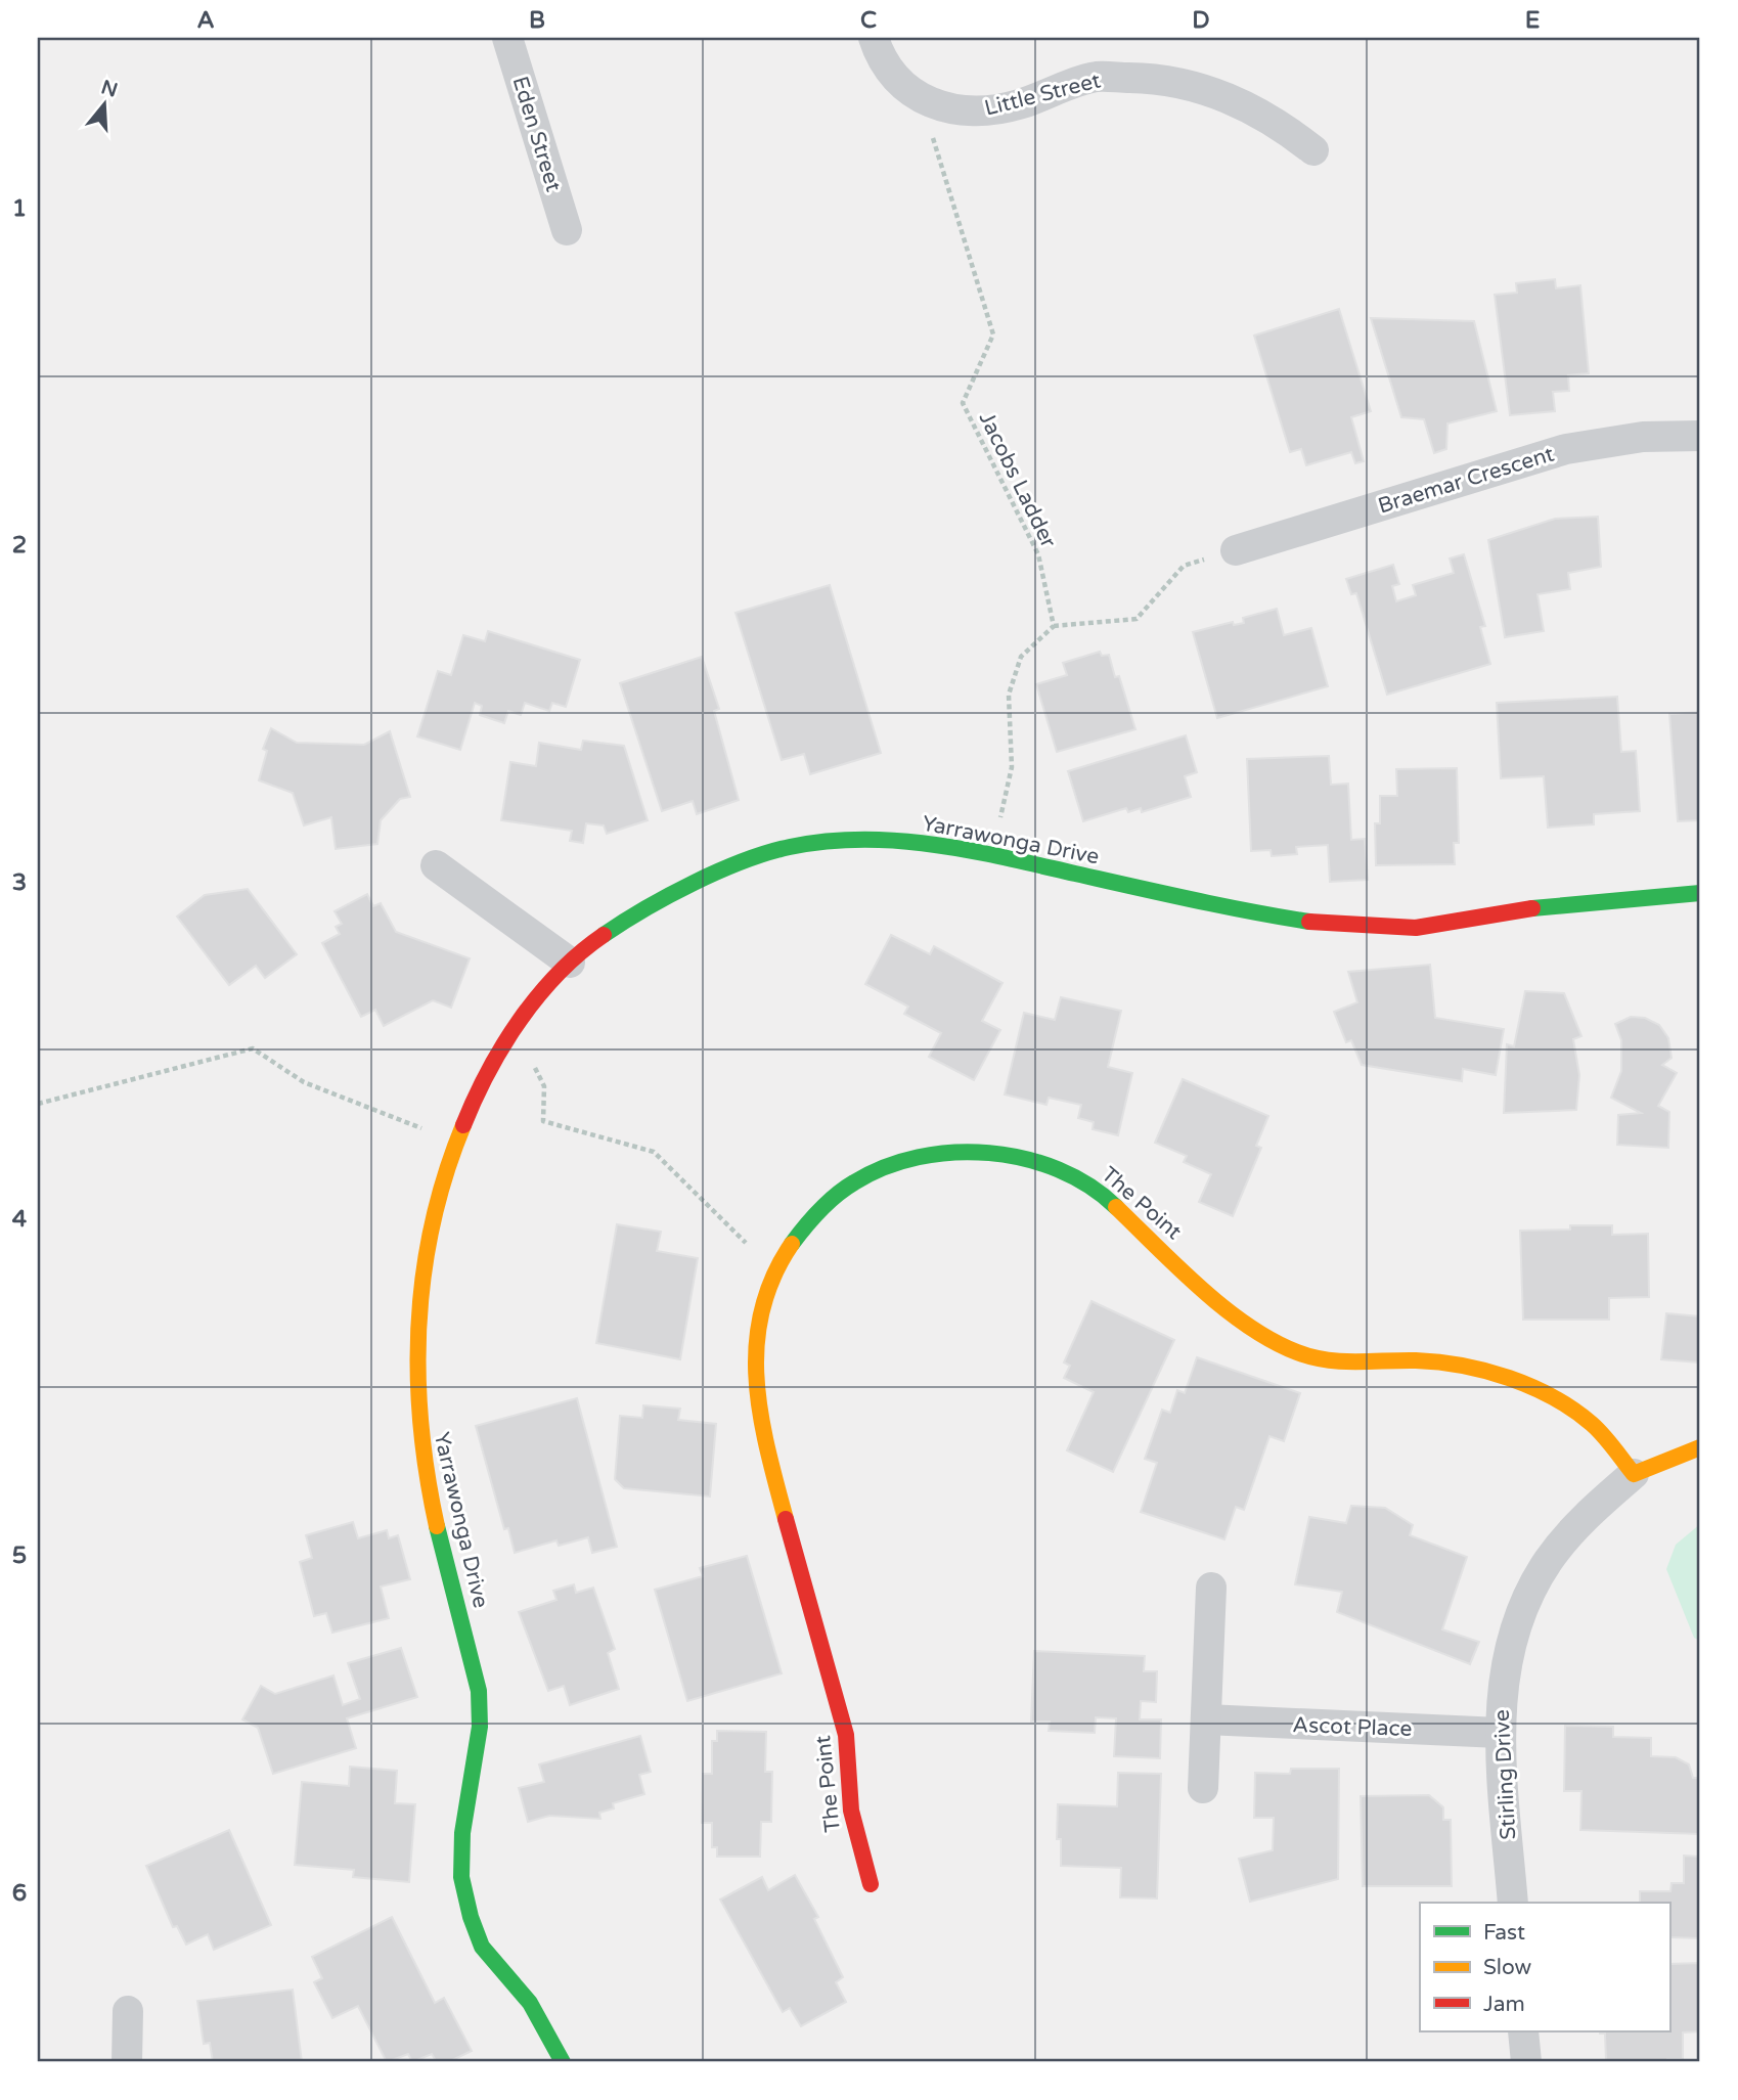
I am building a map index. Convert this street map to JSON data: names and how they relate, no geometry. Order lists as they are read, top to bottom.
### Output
{
  "streets": {
    "street": [
      "Little Street",
      "Eden Street",
      "Braemar Crescent",
      "Yarrawonga Drive",
      "The Point",
      "Ascot Place",
      "Stirling Drive"
    ],
    "path": ["Jacobs Ladder"]
  },
  "crossings": [
    ["Little Street", "Jacobs Ladder"],
    ["The Point", "Stirling Drive"],
    ["Ascot Place", "Stirling Drive"]
  ],
  "legend": ["Fast", "Slow", "Jam"],
  "north": "top",
  "grid": {
    "columns": [
      "A",
      "B",
      "C",
      "D",
      "E"
    ],
    "rows": [
      "1",
      "2",
      "3",
      "4",
      "5",
      "6"
    ]
  }
}
